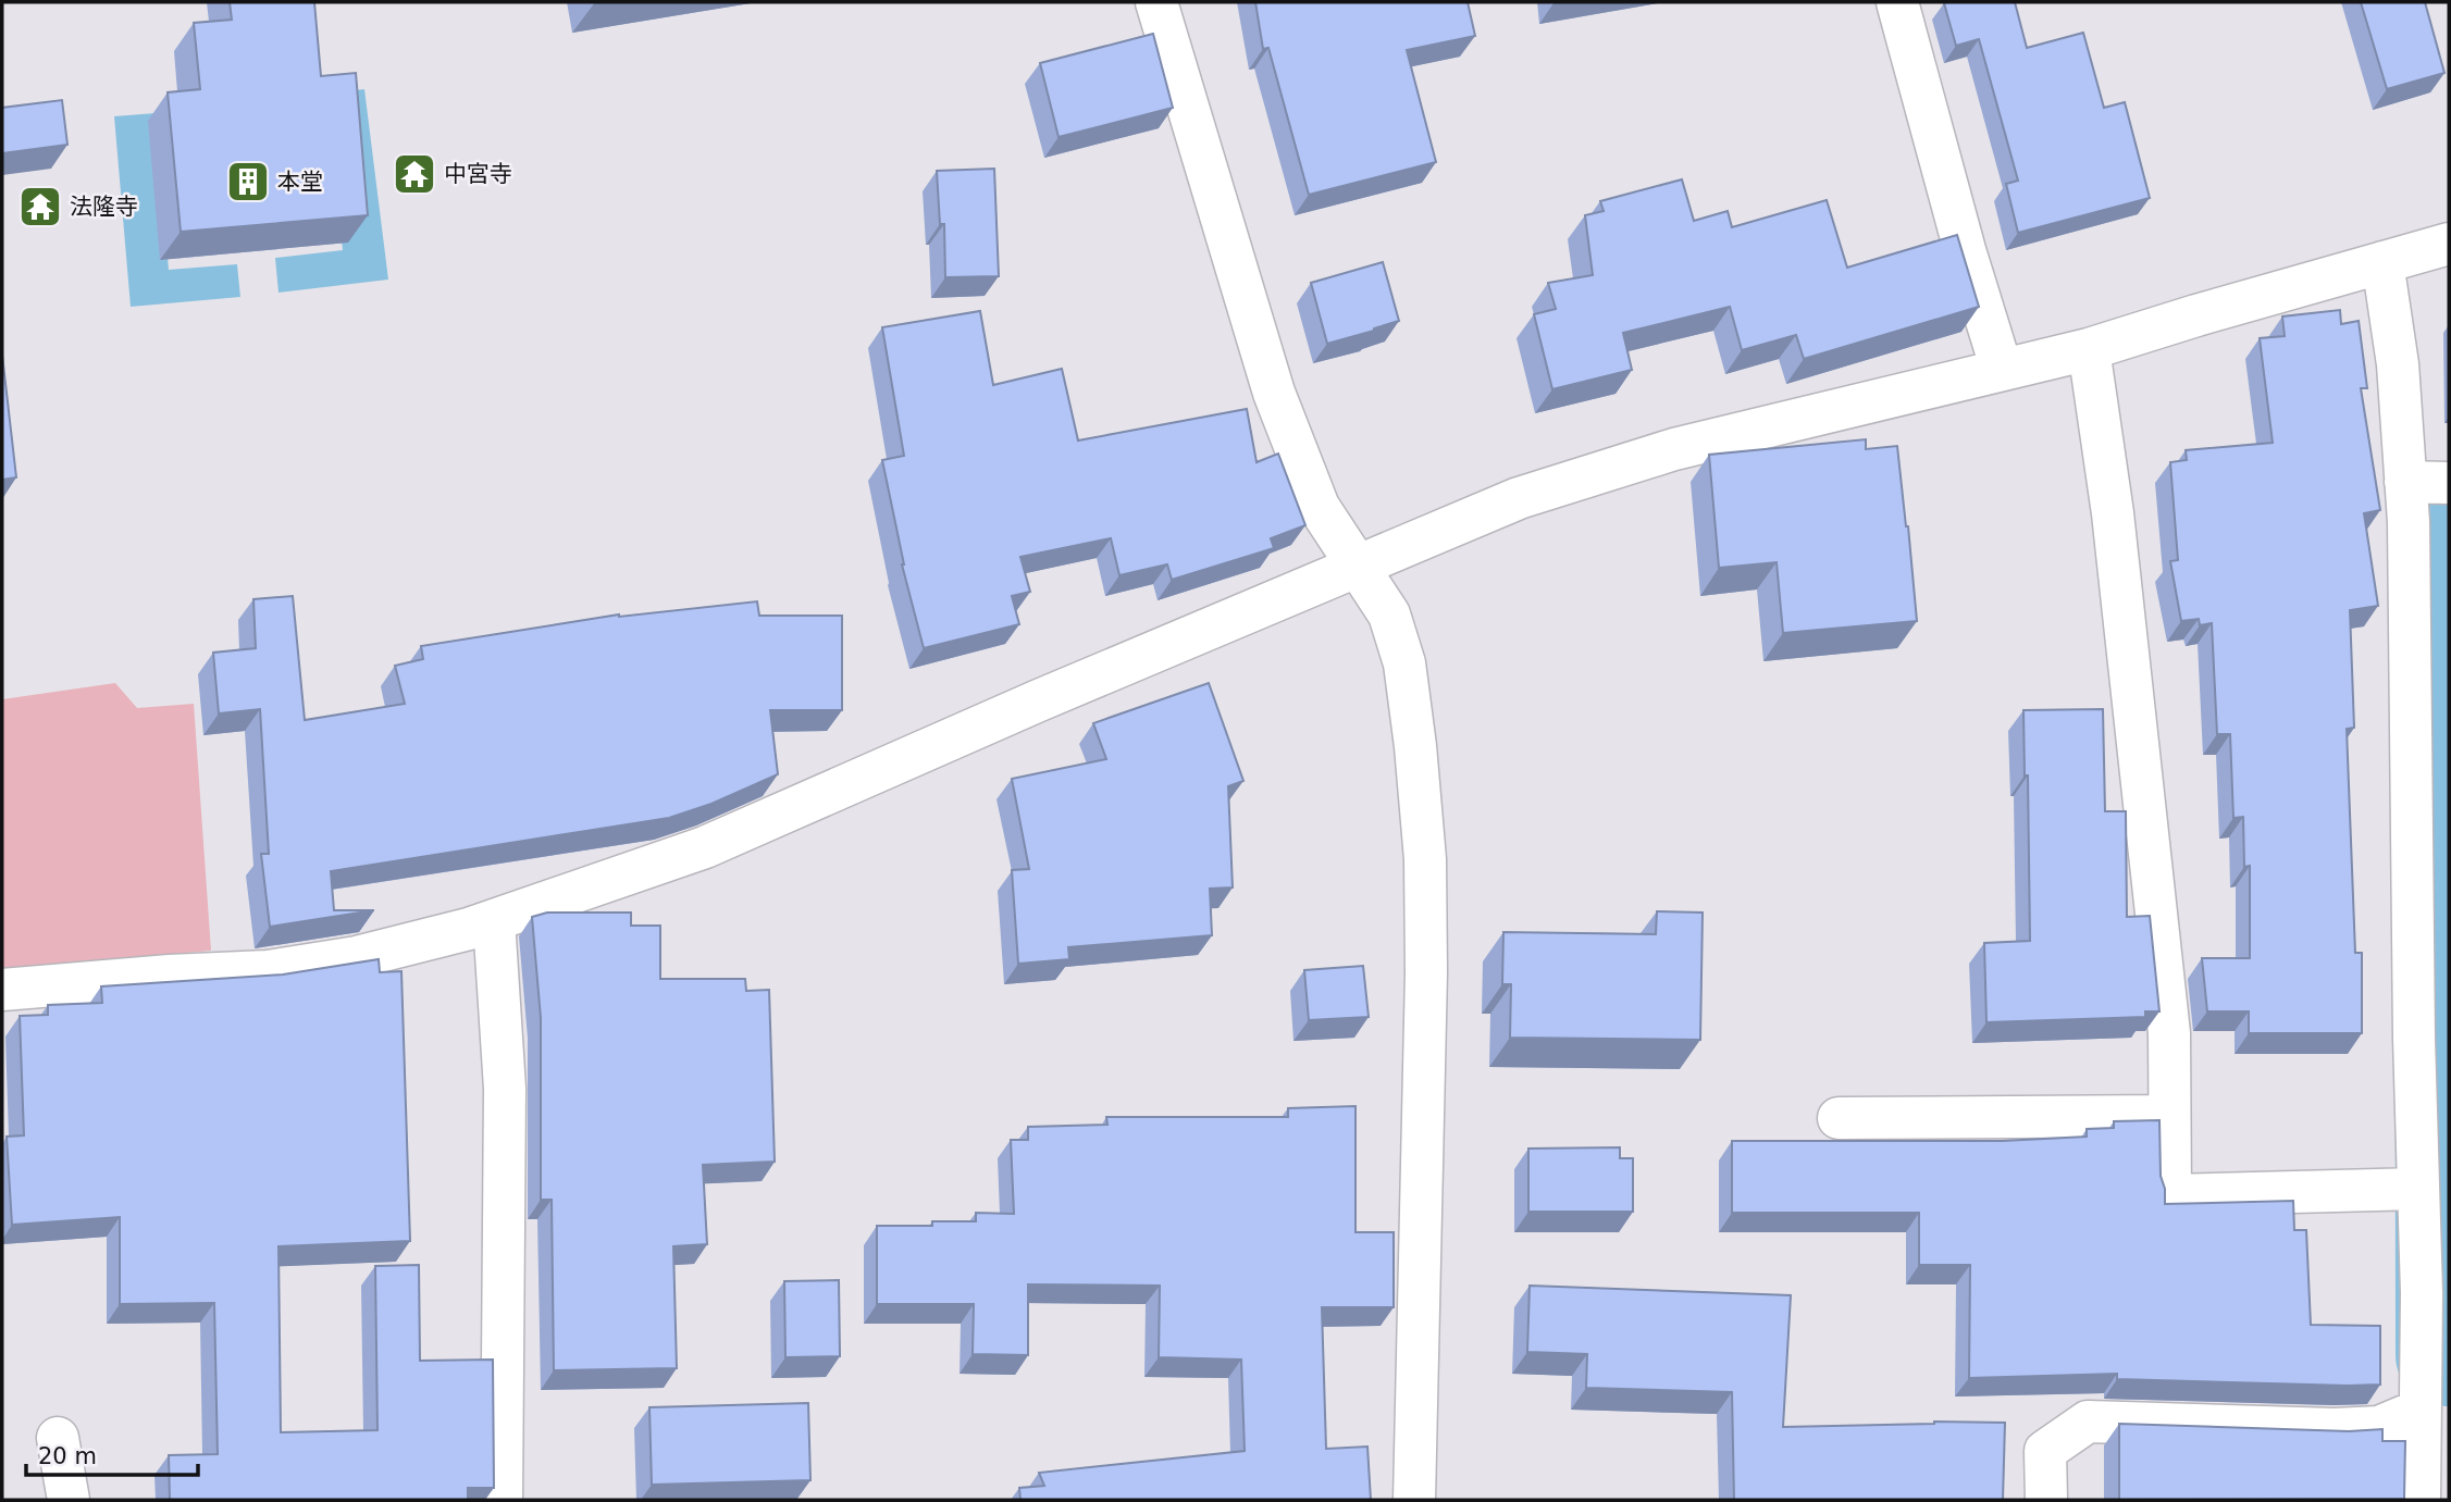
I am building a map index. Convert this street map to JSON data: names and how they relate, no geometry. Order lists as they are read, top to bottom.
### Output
{
  "places": {
    "temple": ["中宮寺", "法隆寺"],
    "building": ["本堂"]
  },
  "scale_bar": "20 m"
}
